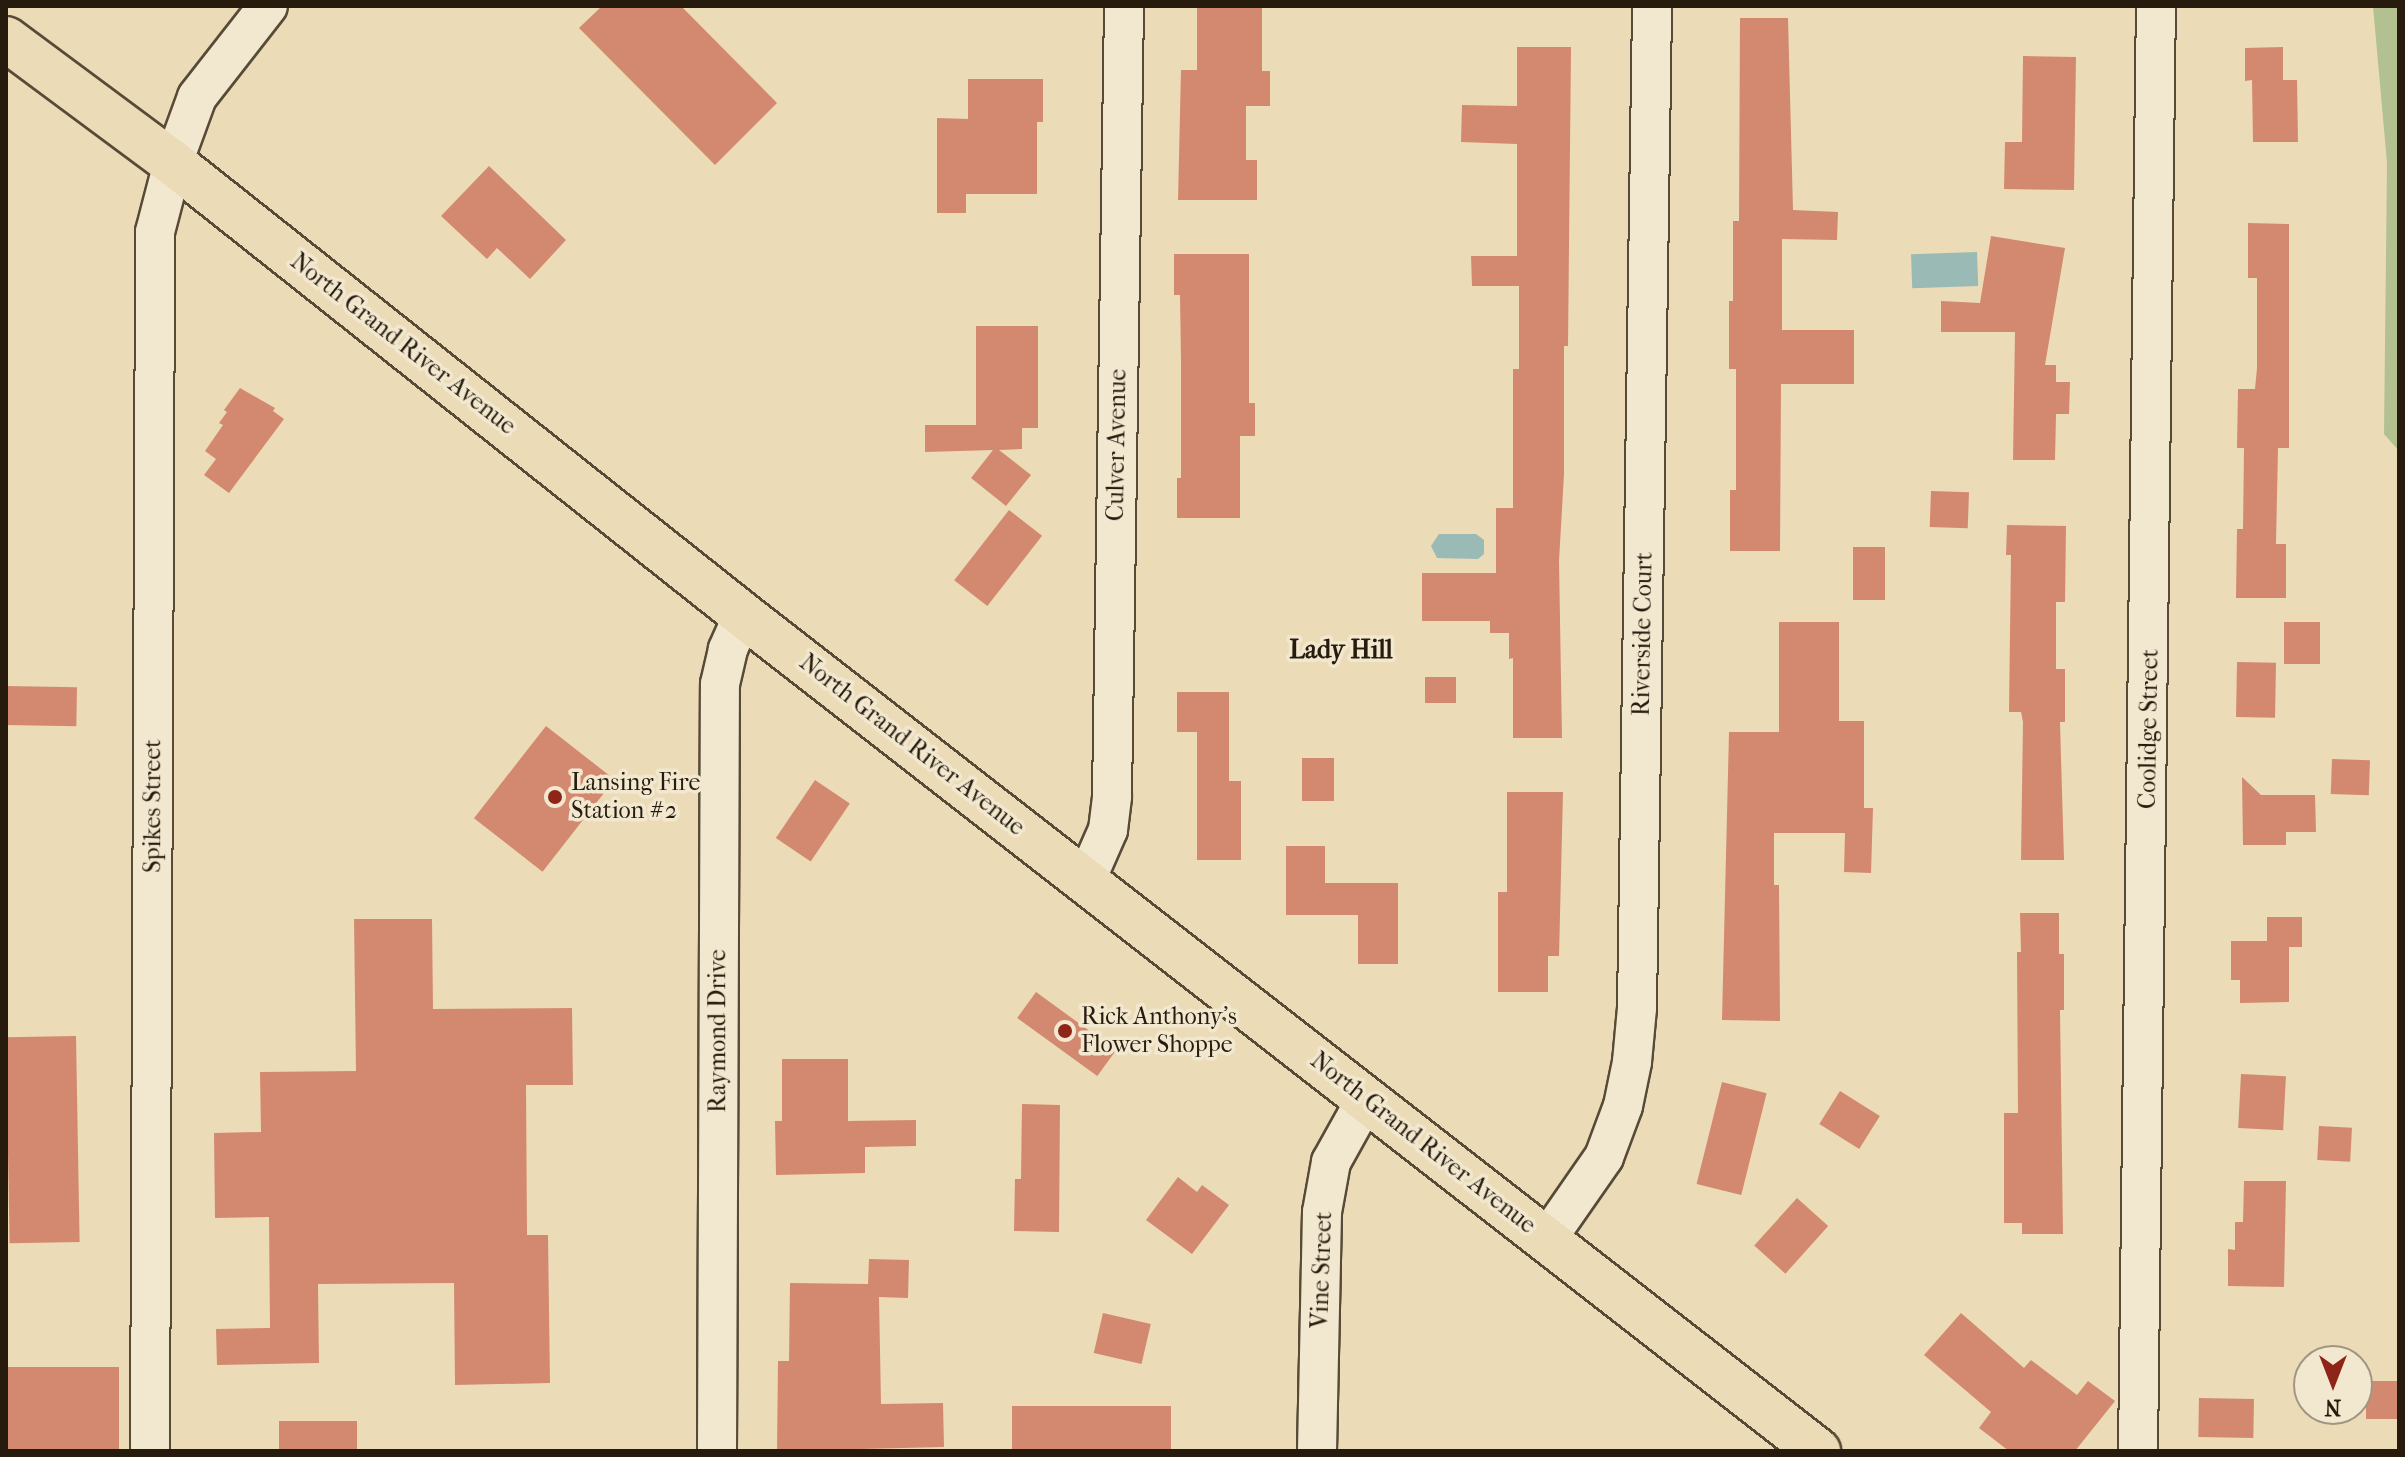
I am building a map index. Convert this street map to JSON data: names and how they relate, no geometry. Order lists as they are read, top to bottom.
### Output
{
  "streets": {
    "main road": ["North Grand River Avenue"],
    "street": [
      "Culver Avenue",
      "Riverside Court",
      "Coolidge Street",
      "Spikes Street",
      "Raymond Drive",
      "Vine Street"
    ]
  },
  "crossings": [
    ["North Grand River Avenue", "Culver Avenue"],
    ["North Grand River Avenue", "Riverside Court"],
    ["North Grand River Avenue", "Spikes Street"],
    ["North Grand River Avenue", "Raymond Drive"],
    ["North Grand River Avenue", "Vine Street"]
  ],
  "districts": ["Lady Hill"],
  "places": ["Lansing Fire Station #2", "Rick Anthony's Flower Shoppe"],
  "north": "bottom"
}
